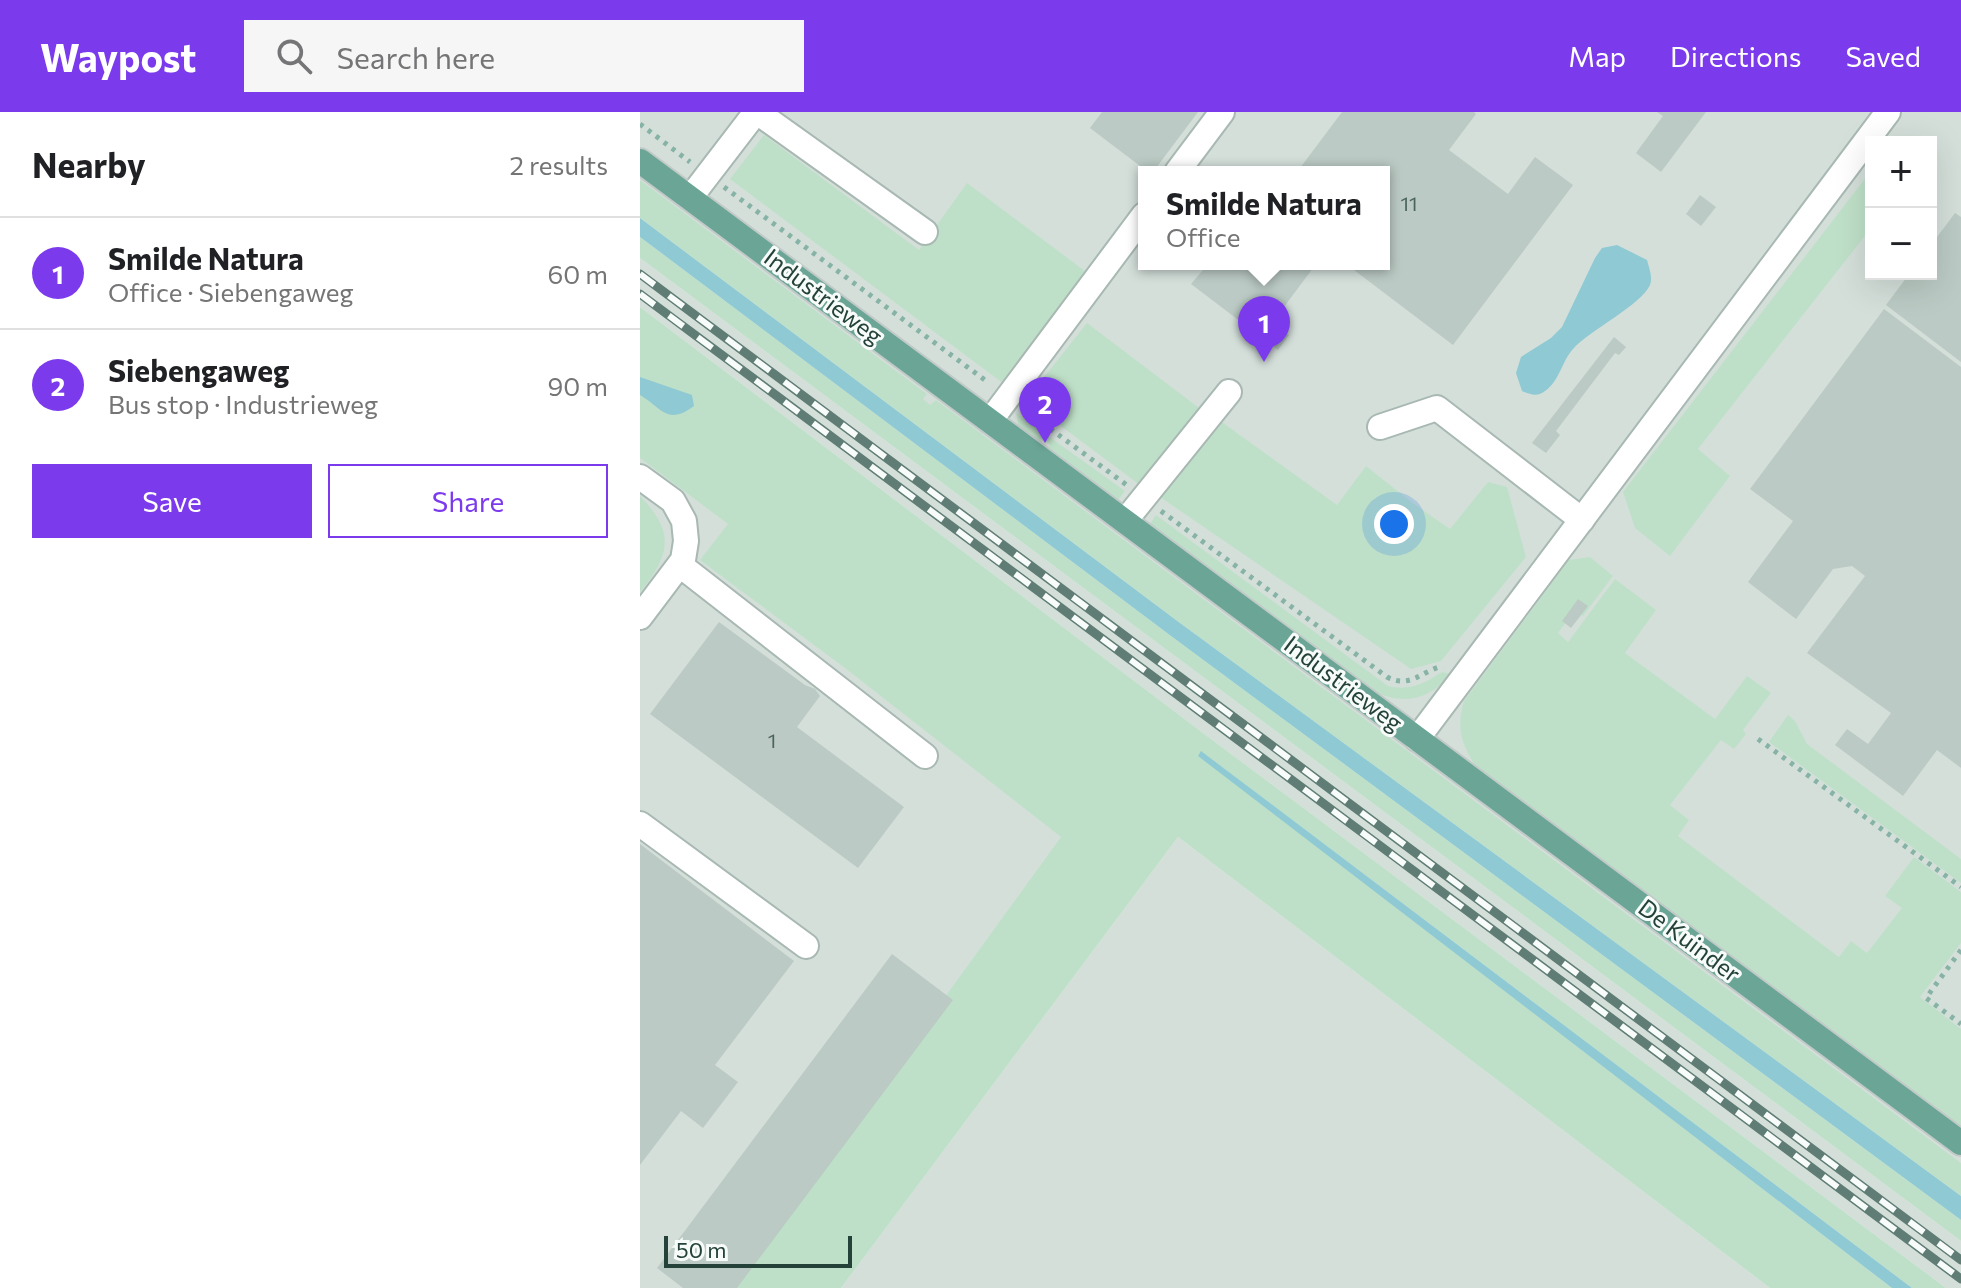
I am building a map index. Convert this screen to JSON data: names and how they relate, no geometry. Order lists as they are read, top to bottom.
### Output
{
  "streets": {
    "main road": ["Industrieweg", "De Kuinder"]
  },
  "crossings": [
    ["Industrieweg", "De Kuinder"]
  ],
  "house_numbers": ["11", "1"],
  "scale_bar": "50 m",
  "page": {
    "header": "Waypost",
    "search": "Search here",
    "nav": ["Map", "Directions", "Saved"],
    "heading": ["Nearby", "2 results"],
    "map_buttons": ["+", "−"],
    "popup": ["Smilde Natura", "Office"],
    "list": [
      {
        "mark": "1",
        "name": "Smilde Natura",
        "note": "Office · Siebengaweg",
        "value": "60 m"
      },
      {
        "mark": "2",
        "name": "Siebengaweg",
        "note": "Bus stop · Industrieweg",
        "value": "90 m"
      }
    ],
    "pins": ["1", "2"],
    "buttons": ["Save", "Share"],
    "scale": "50 m"
  }
}
